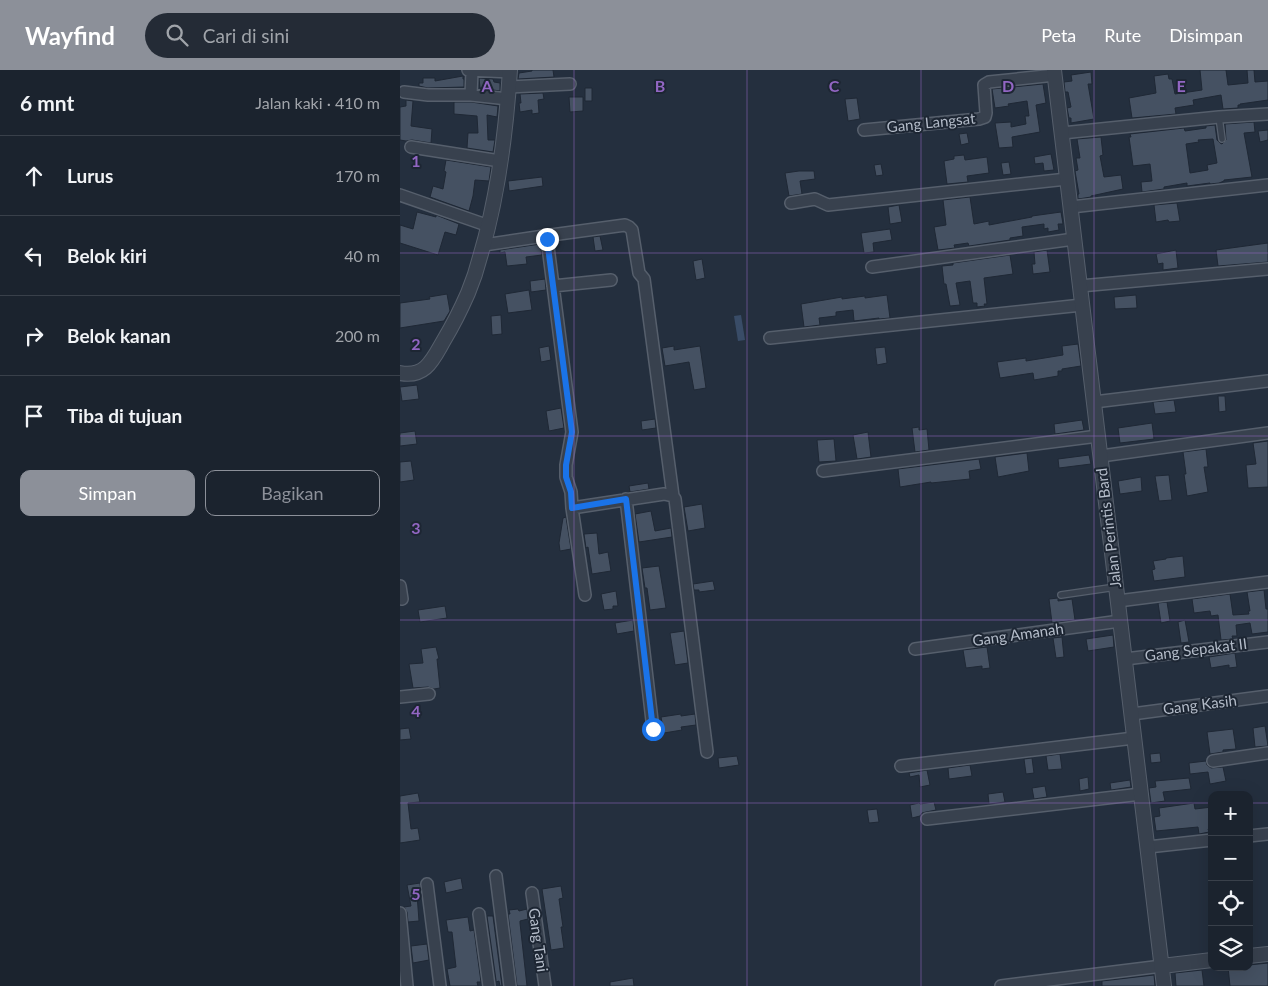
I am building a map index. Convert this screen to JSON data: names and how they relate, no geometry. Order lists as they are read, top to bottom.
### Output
{
  "streets": {
    "street": [
      "Gang Langsat",
      "Jalan Perintis Bard",
      "Gang Amanah",
      "Gang Sepakat II",
      "Gang Kasih",
      "Gang Tani"
    ]
  },
  "crossings": [
    ["Gang Langsat", "Jalan Perintis Bard"],
    ["Jalan Perintis Bard", "Gang Amanah"],
    ["Jalan Perintis Bard", "Gang Sepakat II"],
    ["Jalan Perintis Bard", "Gang Kasih"]
  ],
  "page": {
    "header": "Wayfind",
    "search": "Cari di sini",
    "nav": ["Peta", "Rute", "Disimpan"],
    "heading": ["6 mnt", "Jalan kaki · 410 m"],
    "list": [
      ["Lurus", "170 m"],
      ["Belok kiri", "40 m"],
      ["Belok kanan", "200 m"],
      "Tiba di tujuan"
    ],
    "buttons": ["Simpan", "Bagikan"],
    "map_buttons": ["+", "−"]
  },
  "grid": {
    "columns": [
      "A",
      "B",
      "C",
      "D",
      "E"
    ],
    "rows": [
      "1",
      "2",
      "3",
      "4",
      "5"
    ]
  }
}
